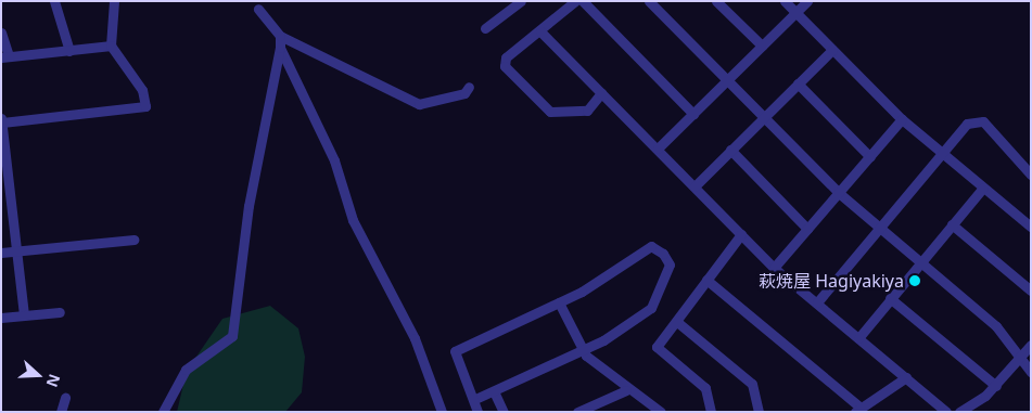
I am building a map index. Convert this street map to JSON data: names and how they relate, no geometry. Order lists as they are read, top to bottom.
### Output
{
  "places": ["萩焼屋 Hagiyakiya"],
  "north": "right"
}
